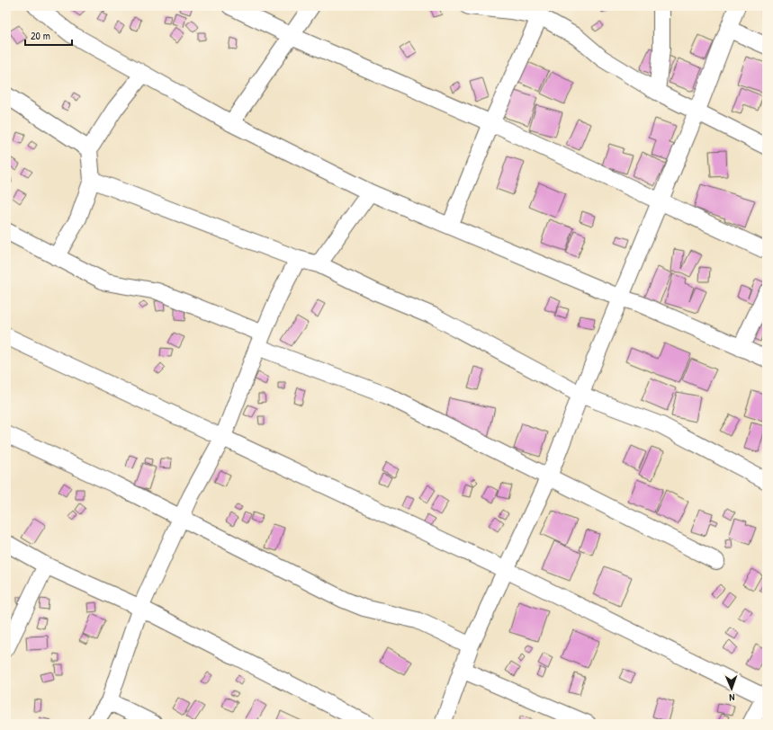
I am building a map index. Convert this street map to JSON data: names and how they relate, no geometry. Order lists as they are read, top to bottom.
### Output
{
  "scale_bar": "20 m",
  "north": "bottom"
}
